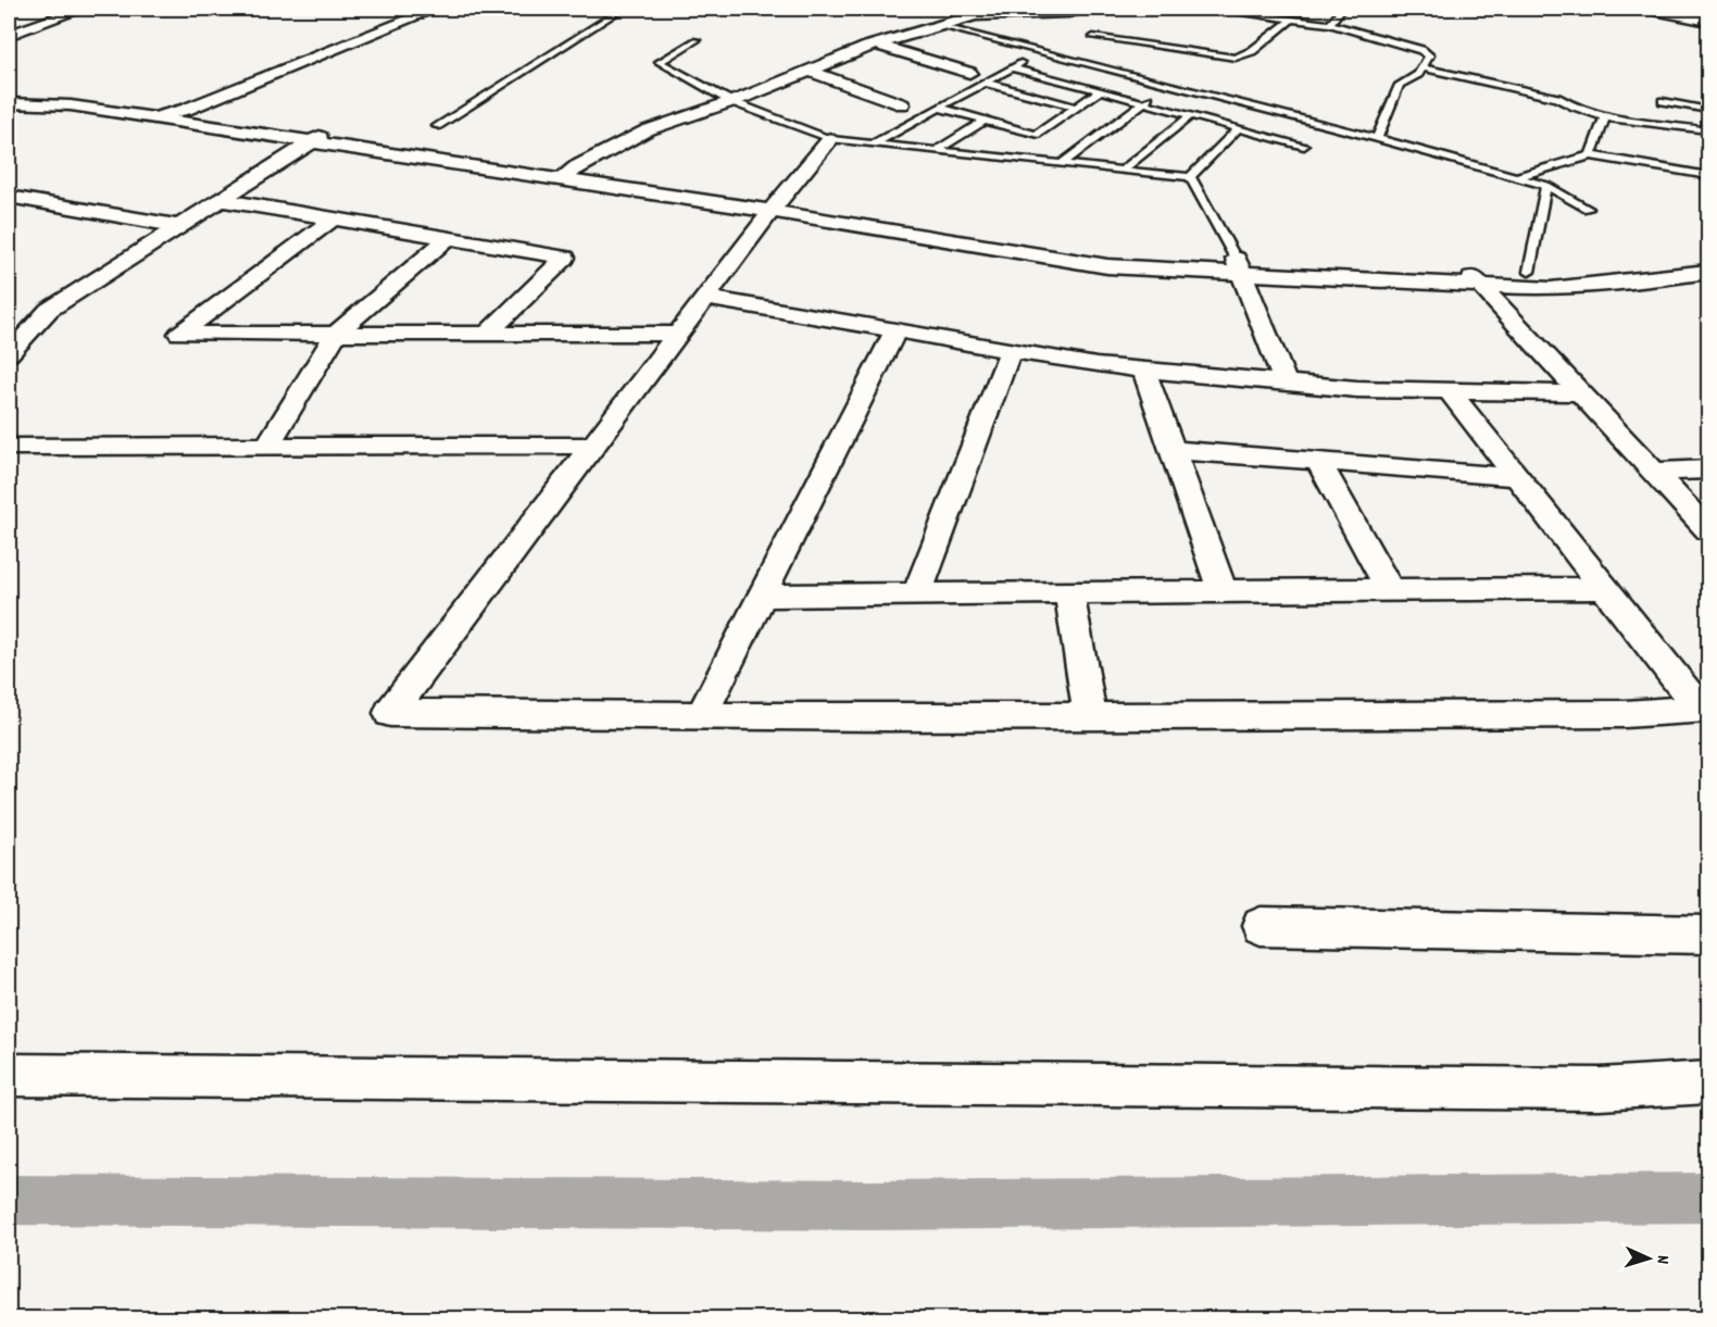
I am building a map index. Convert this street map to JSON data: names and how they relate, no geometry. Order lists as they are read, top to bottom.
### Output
{
  "north": "right"
}
